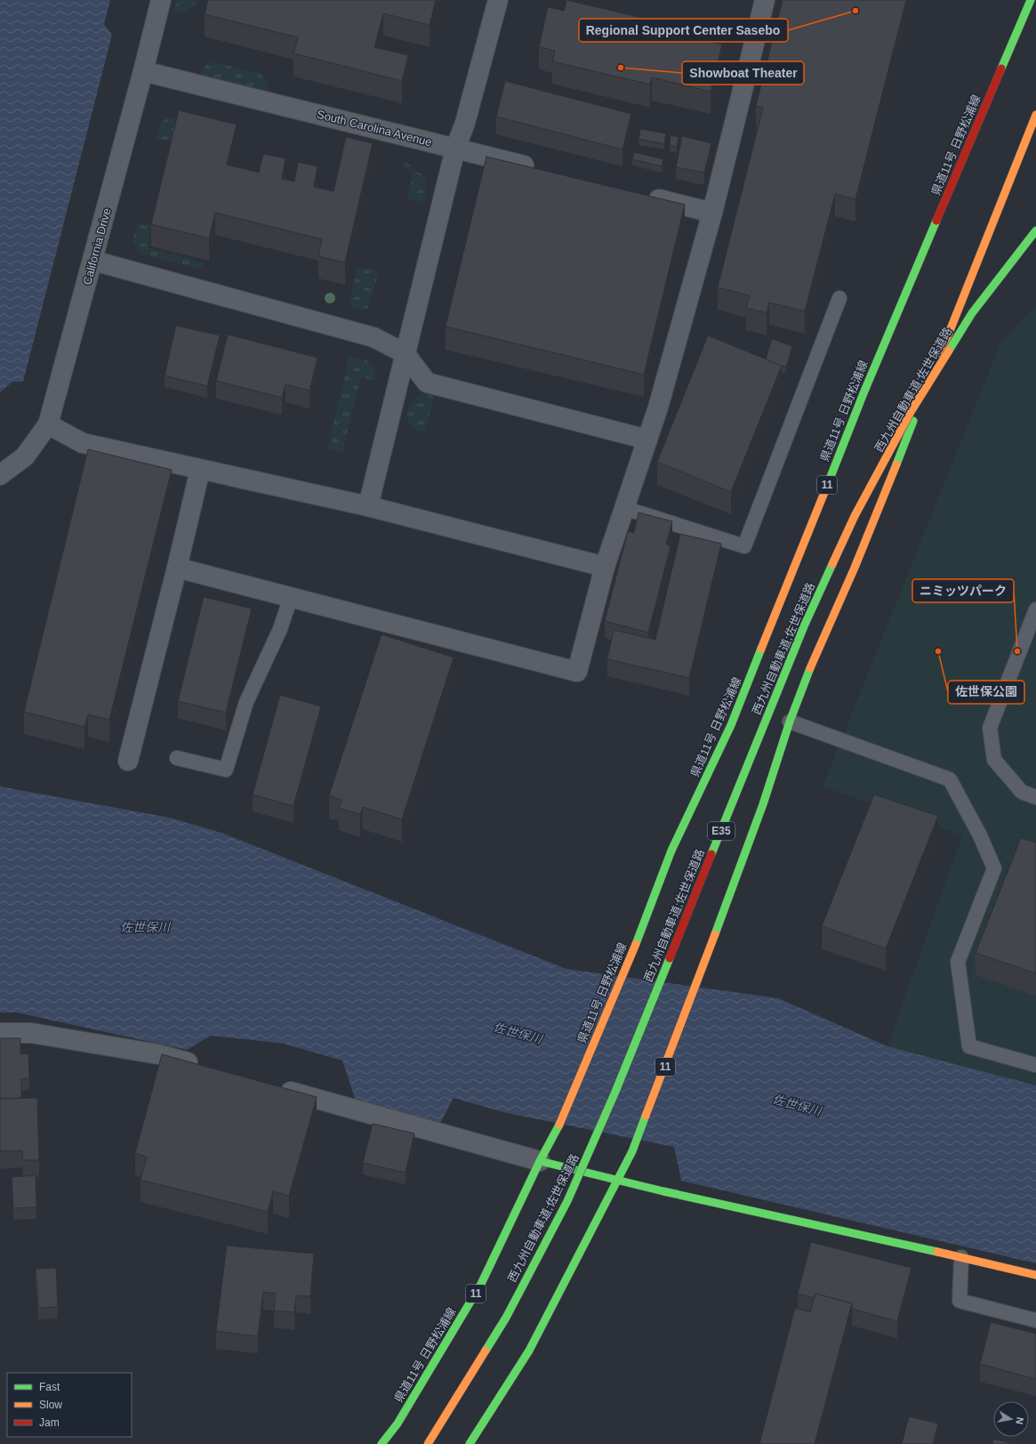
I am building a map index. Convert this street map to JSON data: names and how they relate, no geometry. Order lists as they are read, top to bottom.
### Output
{
  "streets": {
    "main road": [
      "県道11号 日野松浦線",
      "西九州自動車道;佐世保道路",
      "11",
      "E35"
    ],
    "street": ["South Carolina Avenue", "California Drive"]
  },
  "crossings": [
    ["South Carolina Avenue", "California Drive"]
  ],
  "water": ["佐世保川"],
  "places": [
    "Regional Support Center Sasebo",
    "Showboat Theater",
    "佐世保公園",
    "ニミッツパーク"
  ],
  "legend": ["Fast", "Slow", "Jam"],
  "north": "right"
}
